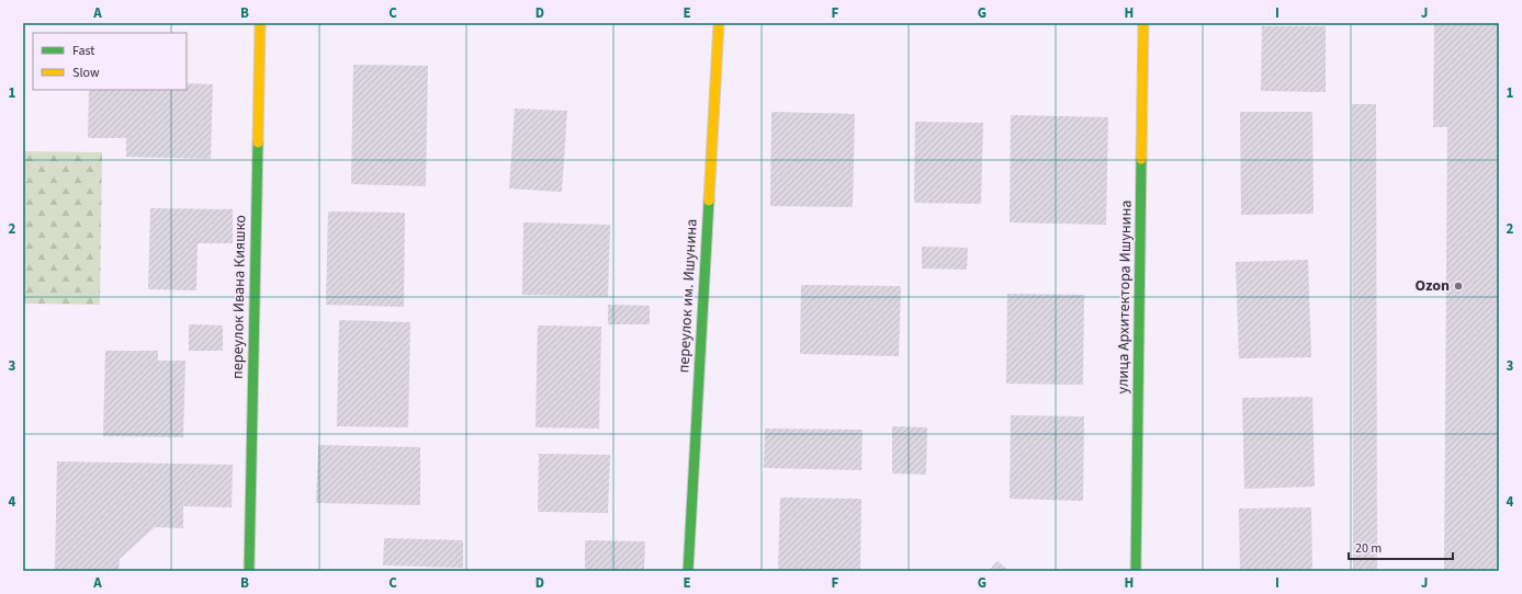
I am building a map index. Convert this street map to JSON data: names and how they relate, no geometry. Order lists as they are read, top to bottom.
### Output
{
  "streets": {
    "street": ["переулок им. Ишунина", "переулок Ивана Кияшко", "улица Архитектора Ишунина"]
  },
  "places": ["Ozon"],
  "legend": ["Fast", "Slow"],
  "scale_bar": "20 m",
  "grid": {
    "columns": [
      "A",
      "B",
      "C",
      "D",
      "E",
      "F",
      "G",
      "H",
      "I",
      "J"
    ],
    "rows": [
      "1",
      "2",
      "3",
      "4"
    ]
  }
}
